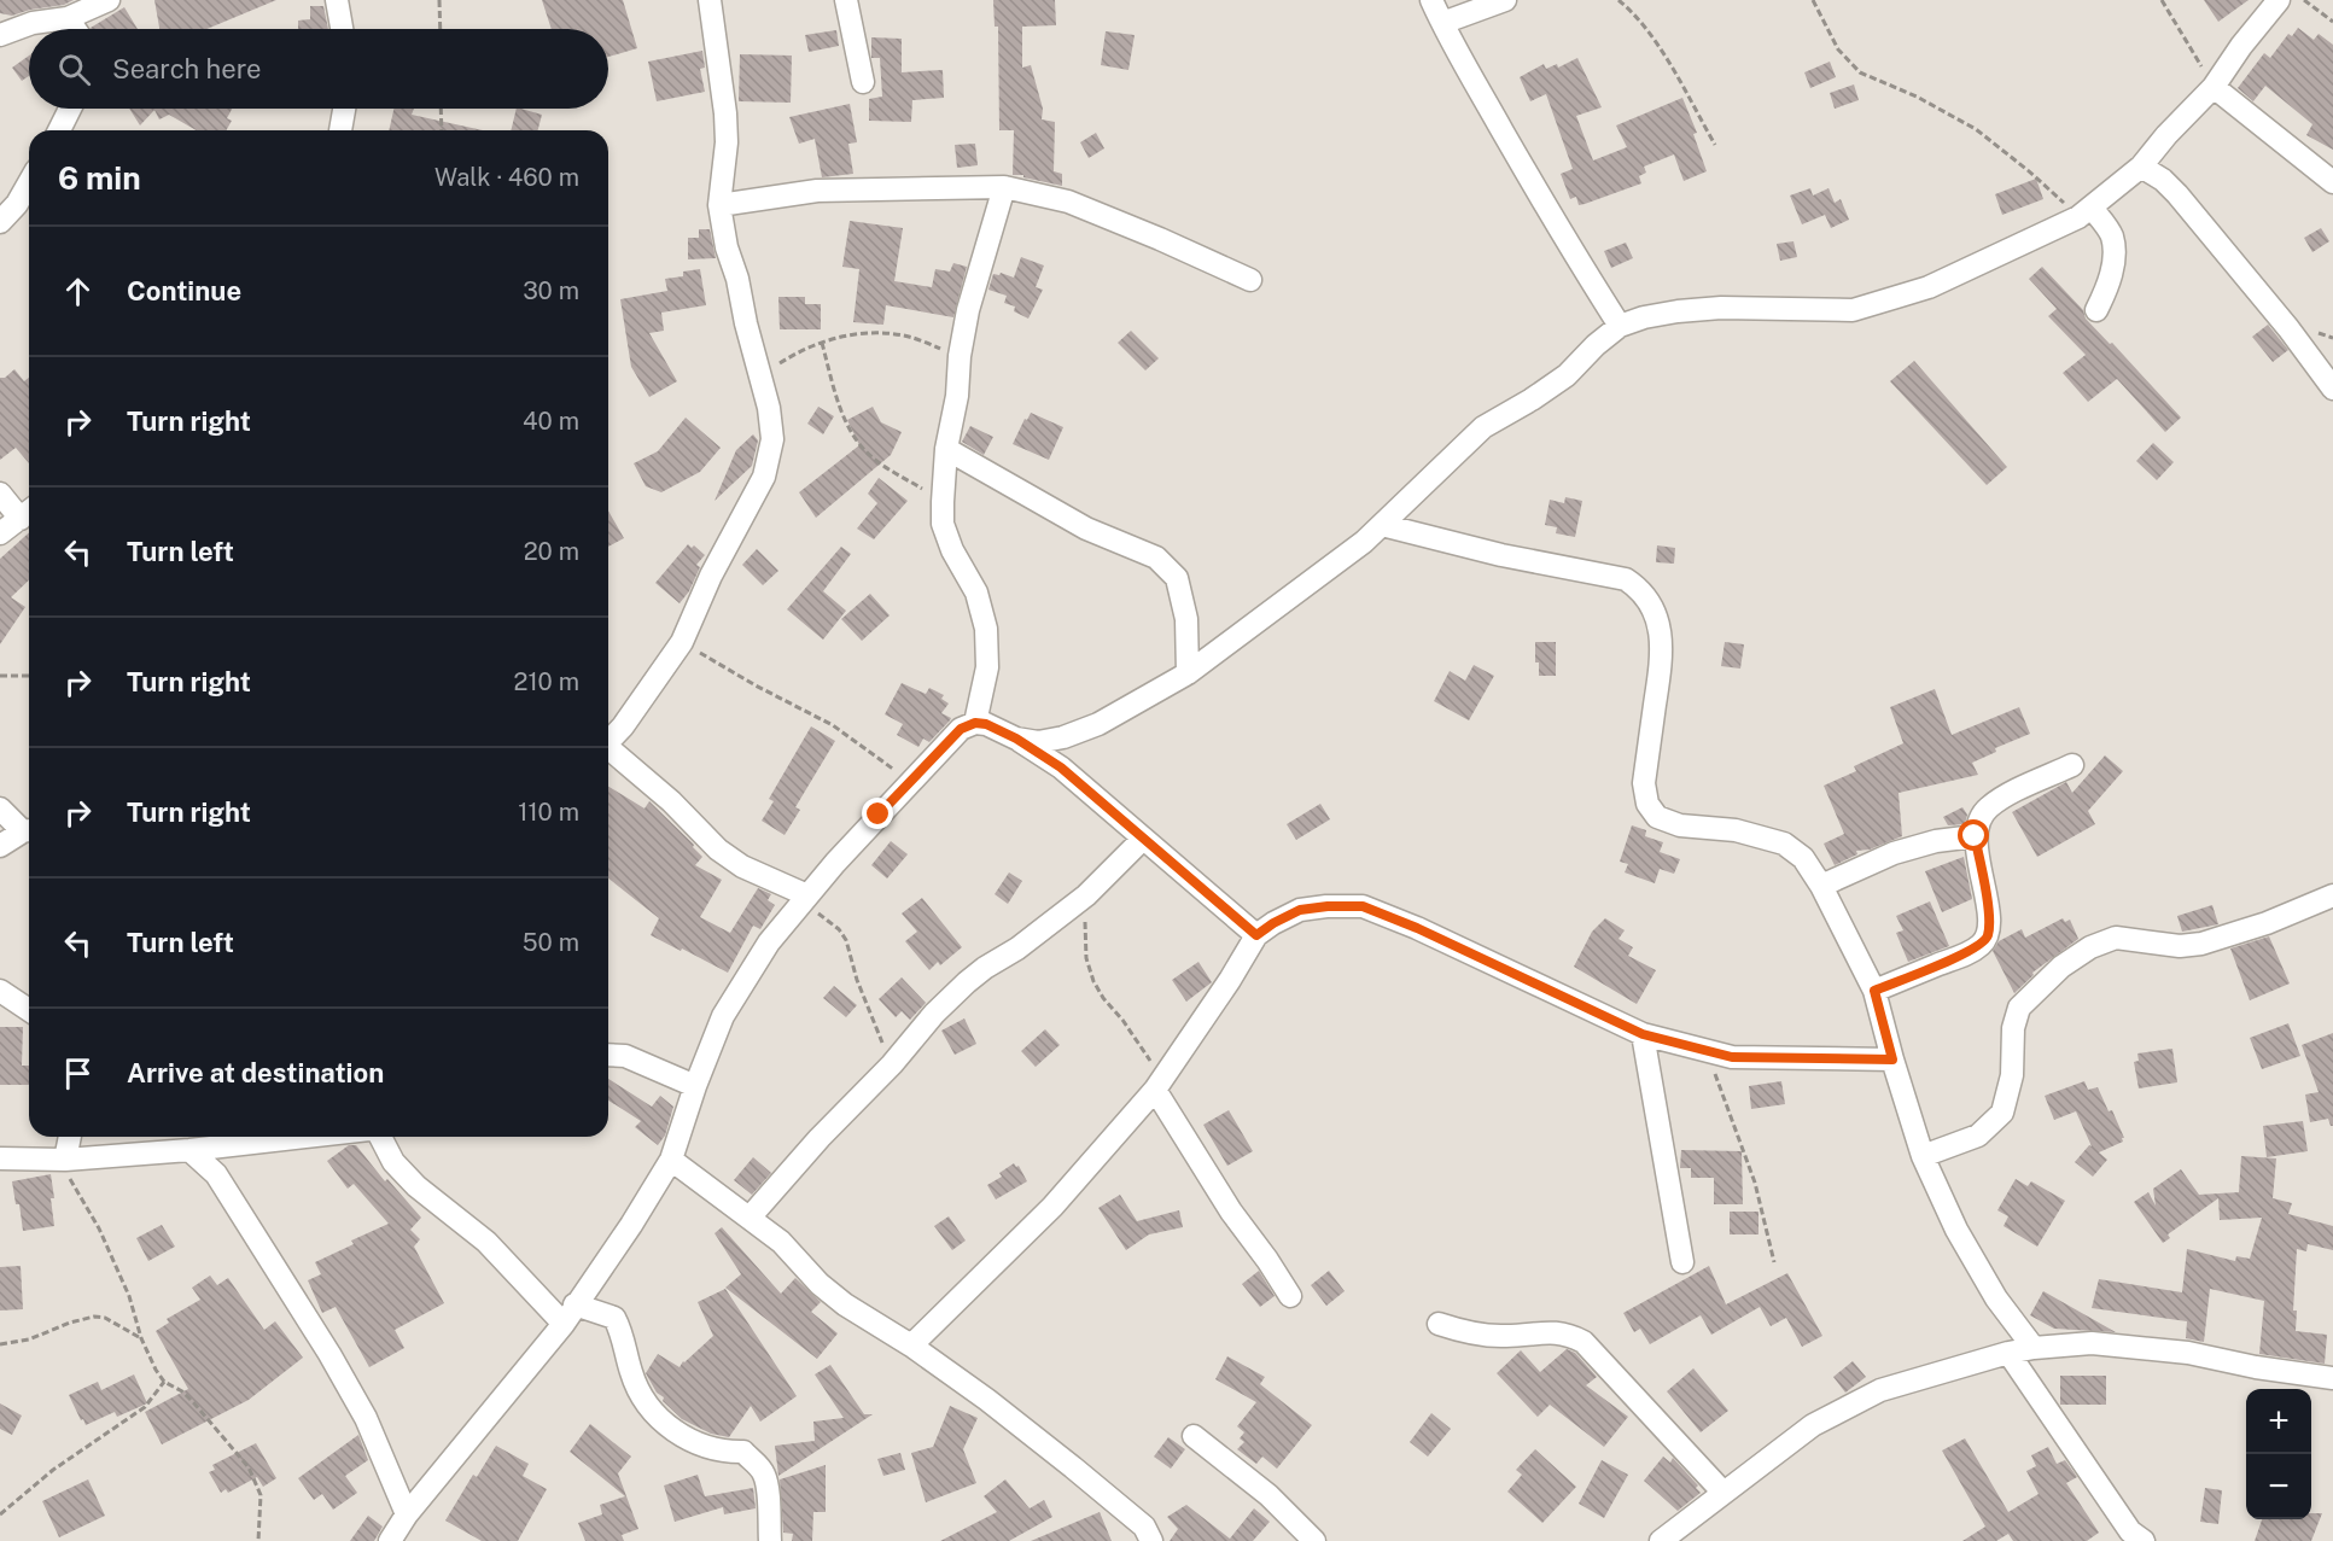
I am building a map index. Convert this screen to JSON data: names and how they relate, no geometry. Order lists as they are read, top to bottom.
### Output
{
  "page": {
    "search": "Search here",
    "heading": ["6 min", "Walk · 460 m"],
    "list": [
      ["Continue", "30 m"],
      ["Turn right", "40 m"],
      ["Turn left", "20 m"],
      ["Turn right", "210 m"],
      ["Turn right", "110 m"],
      ["Turn left", "50 m"],
      "Arrive at destination"
    ],
    "map_buttons": ["+", "−"]
  }
}
